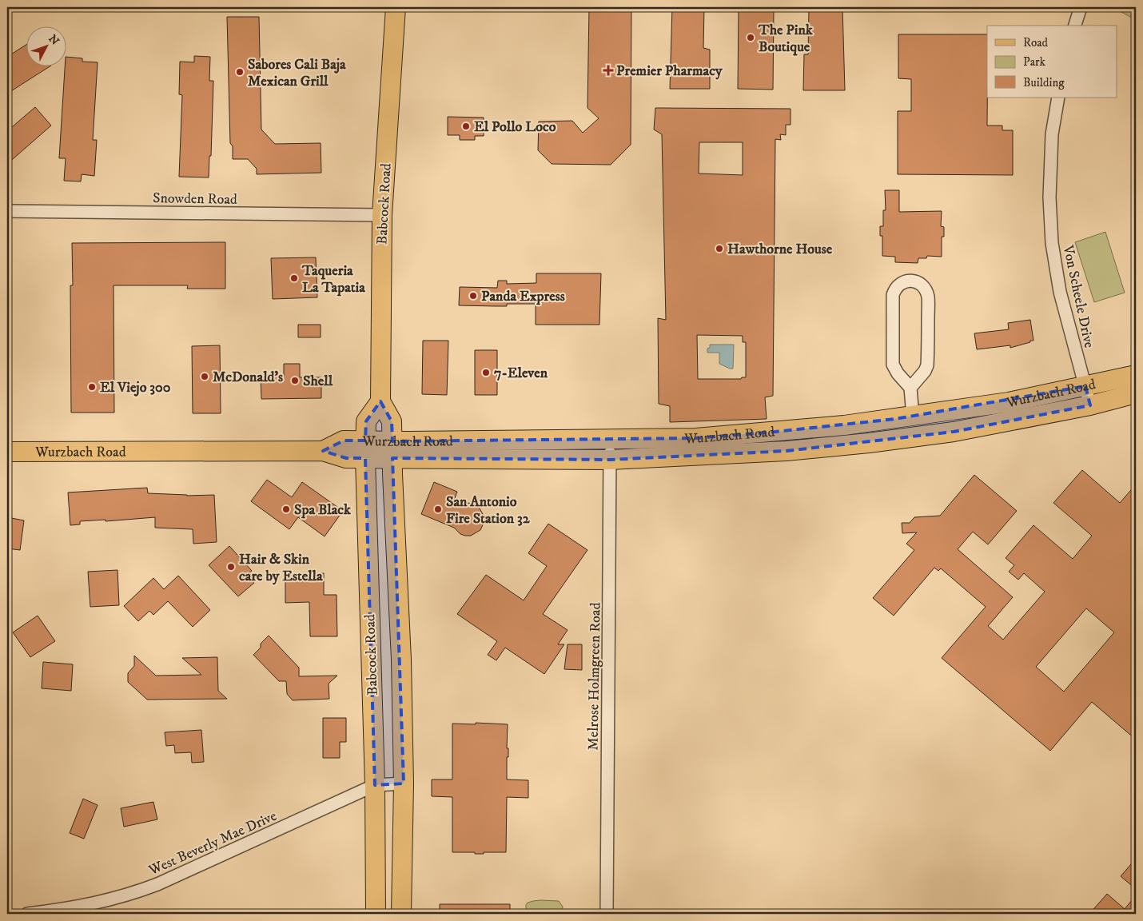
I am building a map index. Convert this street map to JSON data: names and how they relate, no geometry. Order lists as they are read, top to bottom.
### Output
{
  "streets": {
    "main road": ["Babcock Road", "Wurzbach Road"],
    "street": [
      "Snowden Road",
      "Von Scheele Drive",
      "Melrose Holmgreen Road",
      "West Beverly Mae Drive"
    ]
  },
  "crossings": [
    ["Snowden Road", "Babcock Road"],
    ["Babcock Road", "Wurzbach Road"],
    ["Babcock Road", "West Beverly Mae Drive"],
    ["Von Scheele Drive", "Wurzbach Road"],
    ["Wurzbach Road", "Melrose Holmgreen Road"]
  ],
  "places": {
    "other": [
      "The Pink Boutique",
      "Sabores Cali Baja Mexican Grill",
      "El Pollo Loco",
      "Hawthorne House",
      "Taqueria La Tapatia",
      "Panda Express",
      "7-Eleven",
      "McDonald's",
      "Shell",
      "El Viejo 300",
      "Spa Black",
      "San Antonio Fire Station 32",
      "Hair & Skin care by Estella"
    ],
    "health": ["Premier Pharmacy"]
  },
  "legend": ["Road", "Park", "Building"],
  "north": "top right"
}
